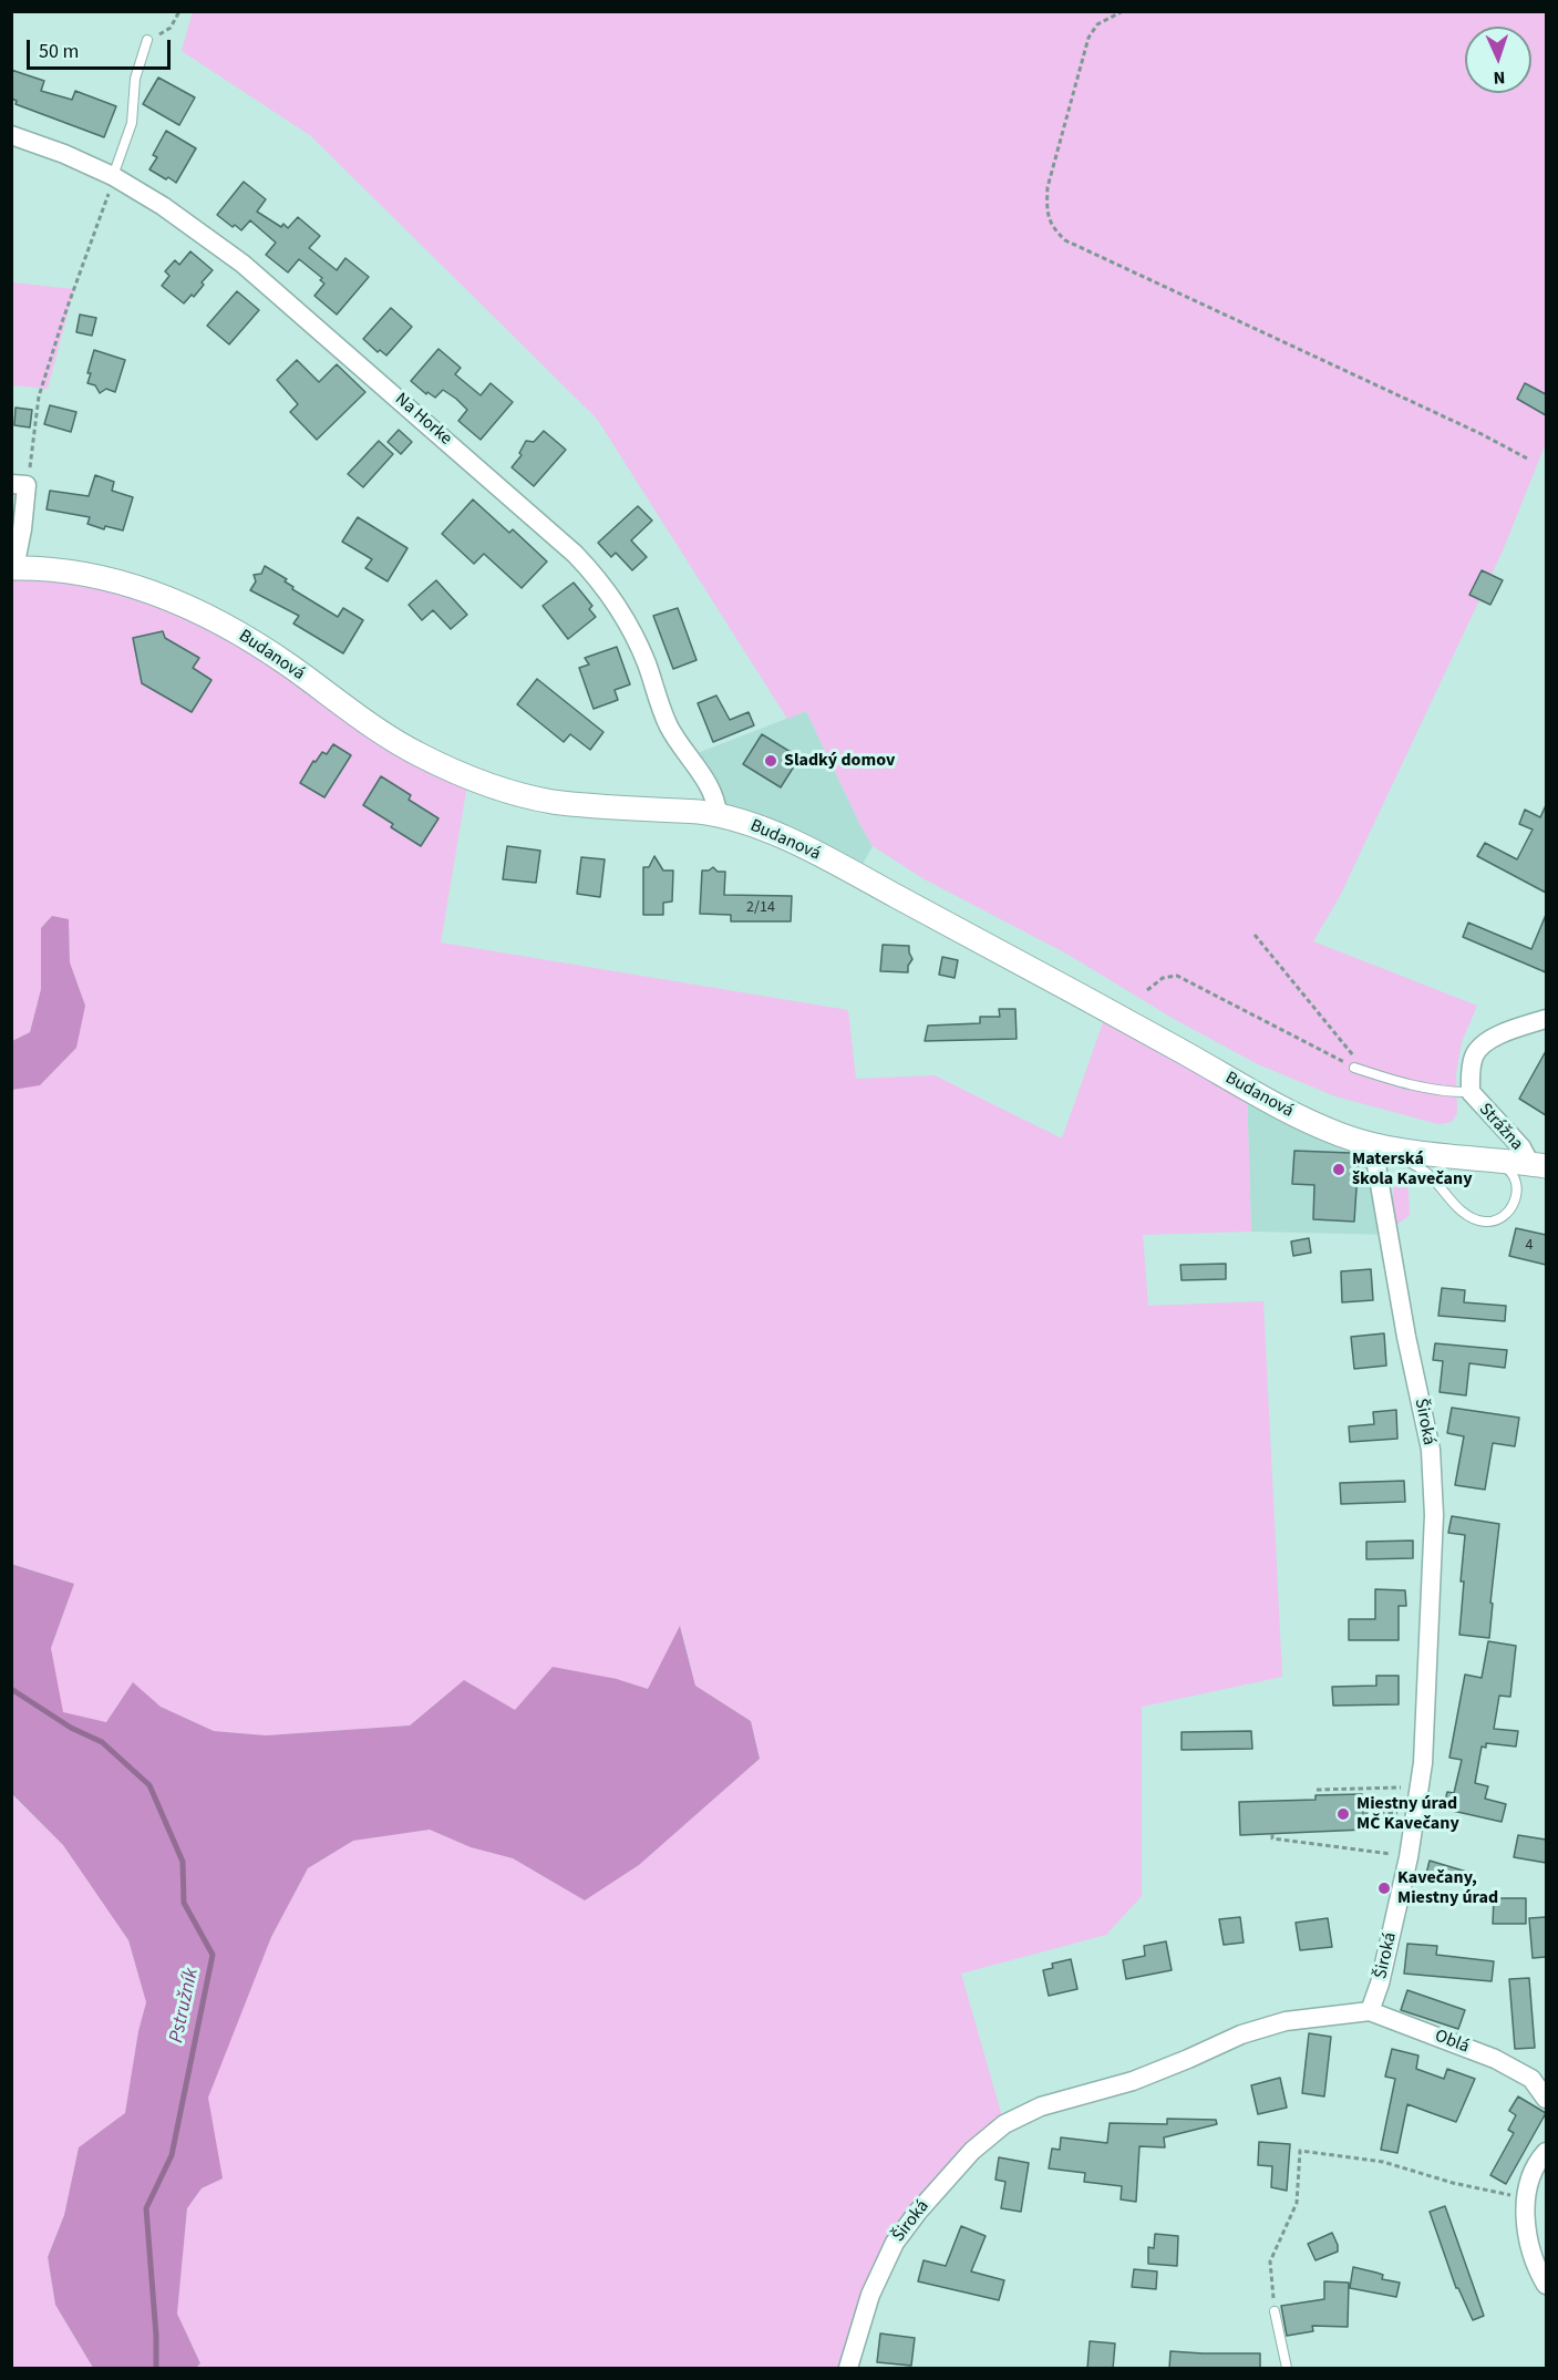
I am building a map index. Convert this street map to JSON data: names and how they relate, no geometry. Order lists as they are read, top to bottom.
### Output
{
  "streets": {
    "street": [
      "Na Horke",
      "Budanová",
      "Strážna",
      "Široká",
      "Oblá"
    ]
  },
  "crossings": [
    ["Na Horke", "Budanová"],
    ["Budanová", "Strážna"],
    ["Budanová", "Široká"],
    ["Široká", "Oblá"]
  ],
  "water": ["Pstružník"],
  "places": [
    "Sladký domov",
    "Materská škola Kavečany",
    "Miestny úrad MČ Kavečany",
    "Kavečany, Miestny úrad"
  ],
  "house_numbers": ["2/14", "4"],
  "scale_bar": "50 m",
  "north": "bottom"
}
